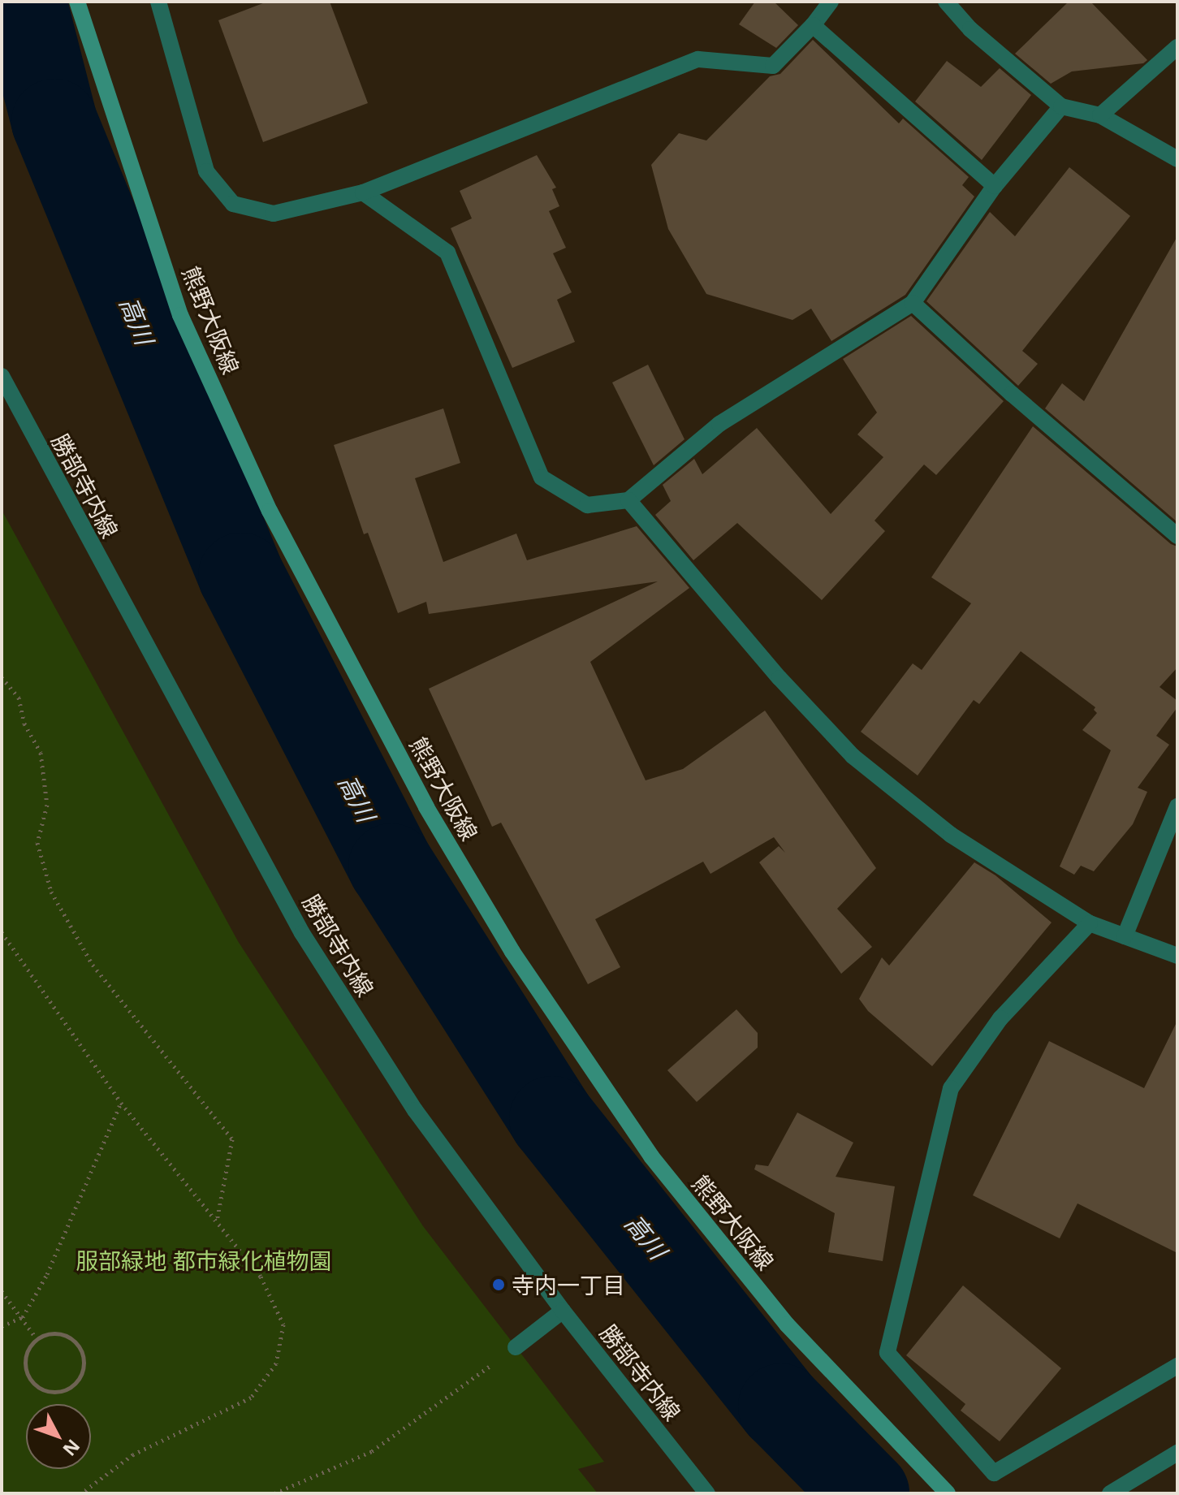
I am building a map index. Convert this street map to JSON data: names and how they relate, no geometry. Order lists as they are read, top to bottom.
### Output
{
  "streets": {
    "main road": ["熊野大阪線"],
    "street": ["勝部寺内線"]
  },
  "water": ["高川"],
  "parks": ["服部緑地 都市緑化植物園"],
  "places": ["寺内一丁目"],
  "north": "bottom right"
}
